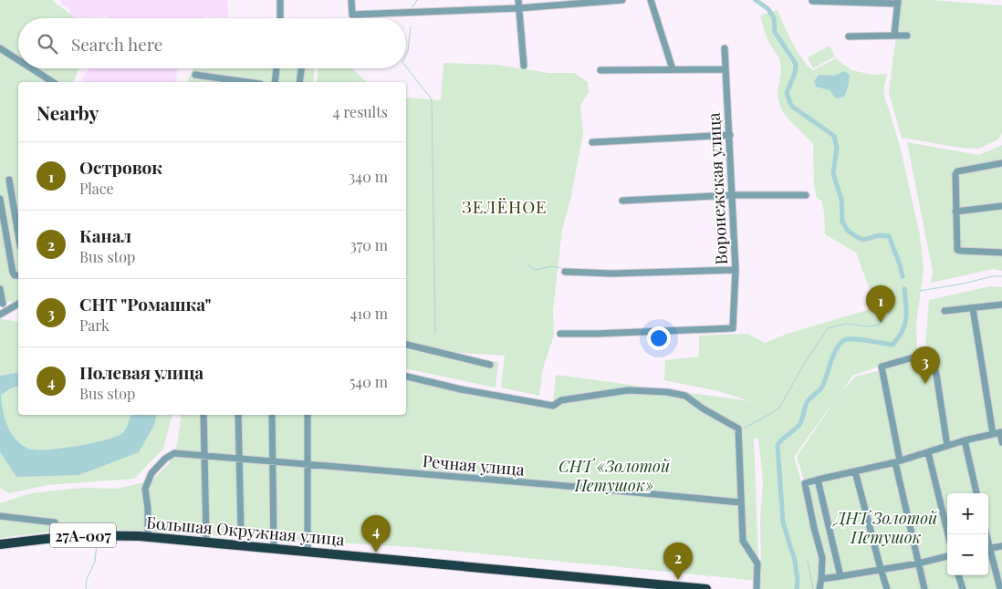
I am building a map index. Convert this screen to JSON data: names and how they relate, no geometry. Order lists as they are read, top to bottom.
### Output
{
  "streets": {
    "highway": ["Большая Окружная улица", "27А-007"],
    "street": ["Воронежская улица", "Речная улица"]
  },
  "crossings": [
    ["Речная улица", "Большая Окружная улица"]
  ],
  "districts": ["ЗЕЛЁНОЕ"],
  "parks": ["СНТ «Золотой Петушок»", "ДНТ Золотой Петушок"],
  "page": {
    "search": "Search here",
    "heading": ["Nearby", "4 results"],
    "list": [
      {
        "mark": "1",
        "name": "Островок",
        "note": "Place",
        "value": "340 m"
      },
      {
        "mark": "2",
        "name": "Канал",
        "note": "Bus stop",
        "value": "370 m"
      },
      {
        "mark": "3",
        "name": "СНТ \"Ромашка\"",
        "note": "Park",
        "value": "410 m"
      },
      {
        "mark": "4",
        "name": "Полевая улица",
        "note": "Bus stop",
        "value": "540 m"
      }
    ],
    "pins": [
      "1",
      "3",
      "4",
      "2"
    ],
    "map_buttons": ["+", "−"]
  }
}
